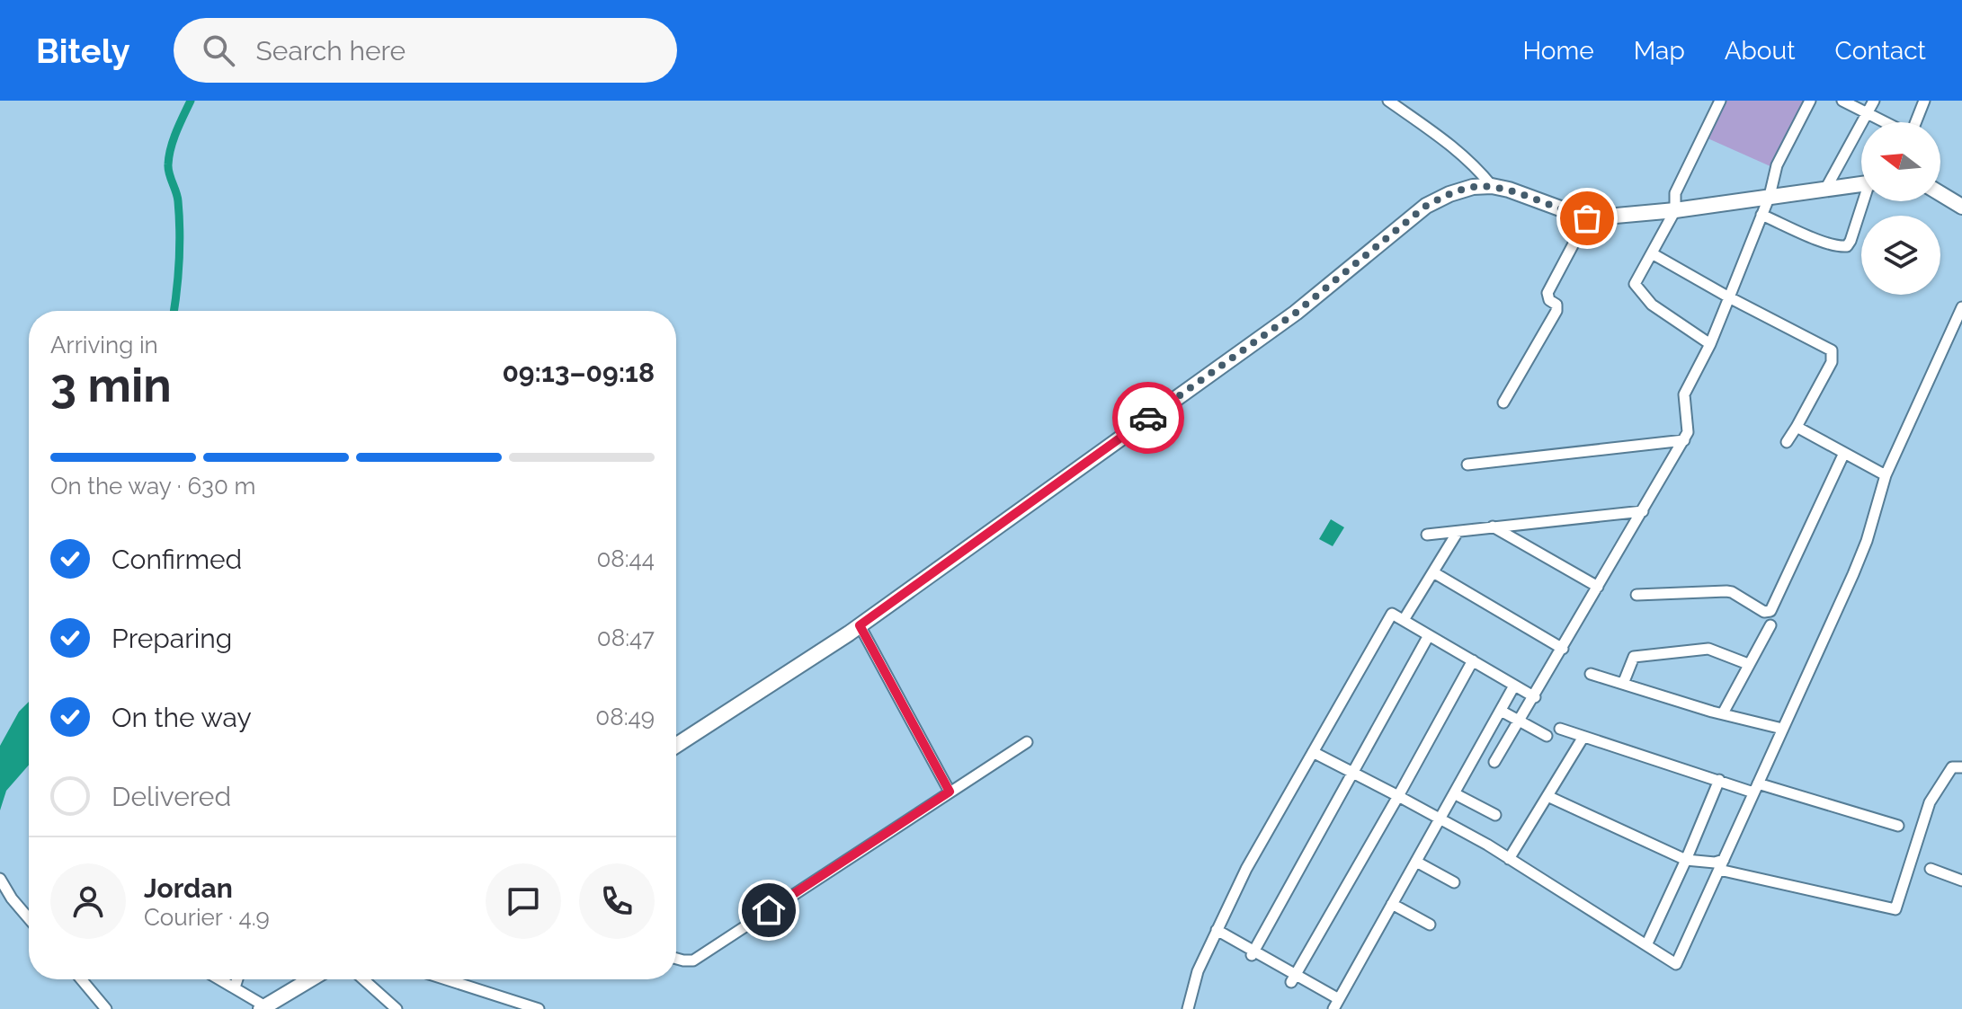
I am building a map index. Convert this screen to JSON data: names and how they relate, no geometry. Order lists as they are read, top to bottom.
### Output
{
  "north": "left",
  "page": {
    "header": "Bitely",
    "search": "Search here",
    "nav": [
      "Home",
      "Map",
      "About",
      "Contact"
    ],
    "heading": ["3 min", "Arriving in", "09:13–09:18"],
    "panel": ["Jordan", "Courier · 4.9"],
    "bar": "On the way · 630 m",
    "list": [
      ["Confirmed", "08:44"],
      ["Preparing", "08:47"],
      ["On the way", "08:49"],
      "Delivered"
    ]
  }
}
